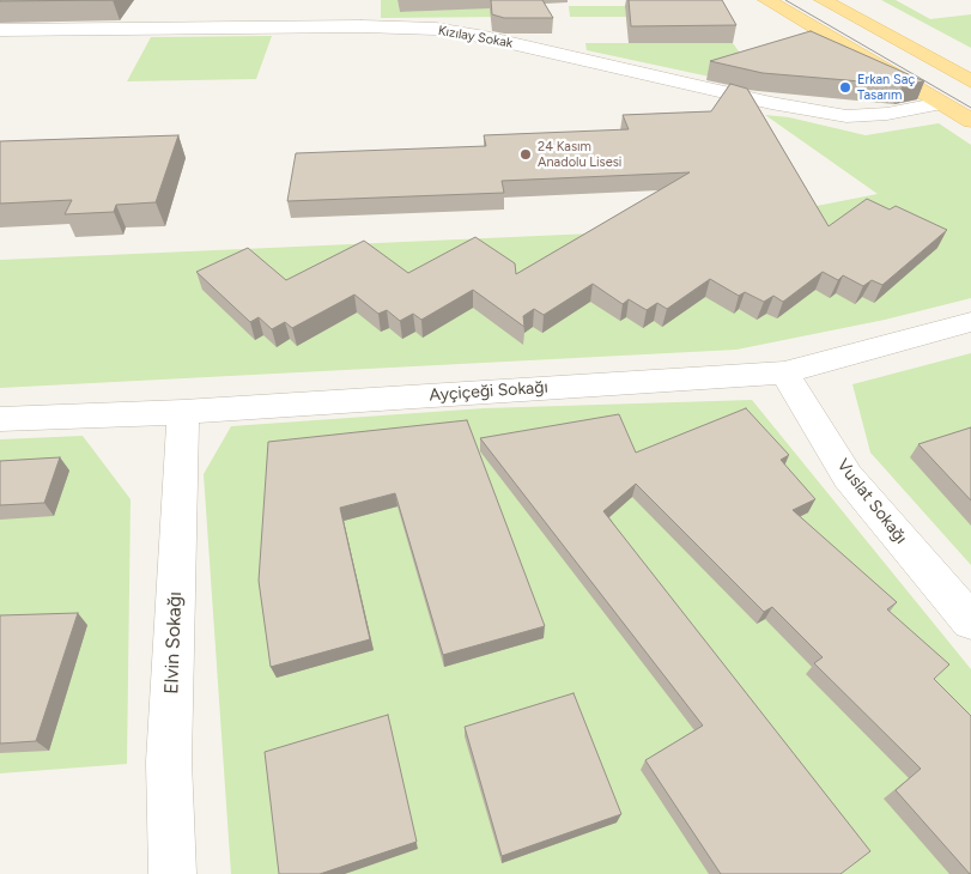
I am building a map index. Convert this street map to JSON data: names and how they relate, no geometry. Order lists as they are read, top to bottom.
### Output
{
  "streets": {
    "street": [
      "Kızılay Sokak",
      "Ayçiçeği Sokağı",
      "Vuslat Sokağı",
      "Elvin Sokağı"
    ]
  },
  "crossings": [
    ["Ayçiçeği Sokağı", "Vuslat Sokağı"],
    ["Ayçiçeği Sokağı", "Elvin Sokağı"]
  ],
  "places": ["Erkan Saç Tasarım", "24 Kasım Anadolu Lisesi"]
}
